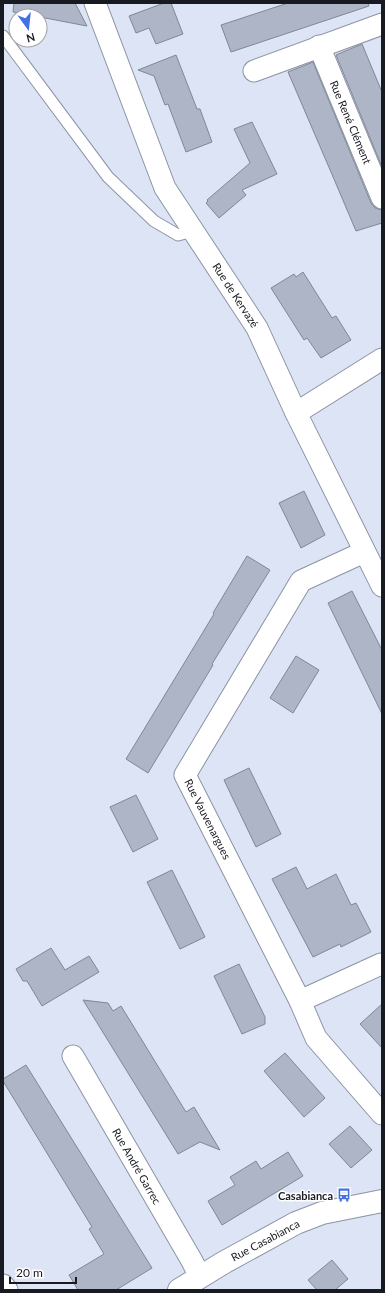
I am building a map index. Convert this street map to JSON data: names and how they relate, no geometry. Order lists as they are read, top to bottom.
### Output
{
  "streets": {
    "street": [
      "Rue René Clément",
      "Rue de Kervazé",
      "Rue Vauvenargues",
      "Rue André Garrec",
      "Rue Casabianca"
    ]
  },
  "crossings": [
    ["Rue de Kervazé", "Rue Vauvenargues"],
    ["Rue André Garrec", "Rue Casabianca"]
  ],
  "places": {
    "bus stop": ["Casabianca"]
  },
  "scale_bar": "20 m",
  "north": "bottom"
}
